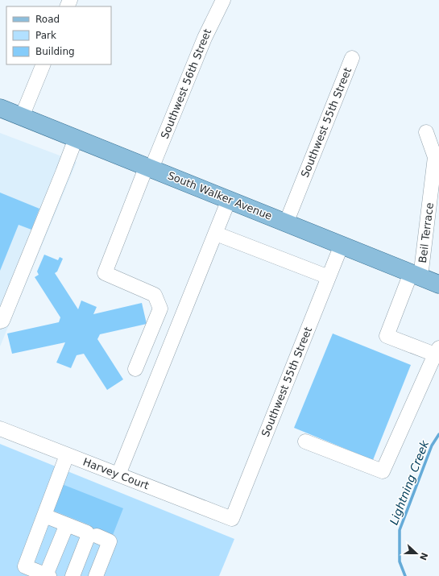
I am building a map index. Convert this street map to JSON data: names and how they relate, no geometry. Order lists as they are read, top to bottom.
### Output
{
  "streets": {
    "main road": ["South Walker Avenue"],
    "street": [
      "Southwest 56th Street",
      "Southwest 55th Street",
      "Beil Terrace",
      "Harvey Court"
    ]
  },
  "crossings": [
    ["Southwest 56th Street", "South Walker Avenue"],
    ["Southwest 55th Street", "South Walker Avenue"],
    ["Southwest 55th Street", "Harvey Court"],
    ["South Walker Avenue", "Beil Terrace"]
  ],
  "water": ["Lightning Creek"],
  "legend": ["Road", "Park", "Building"],
  "north": "right"
}
